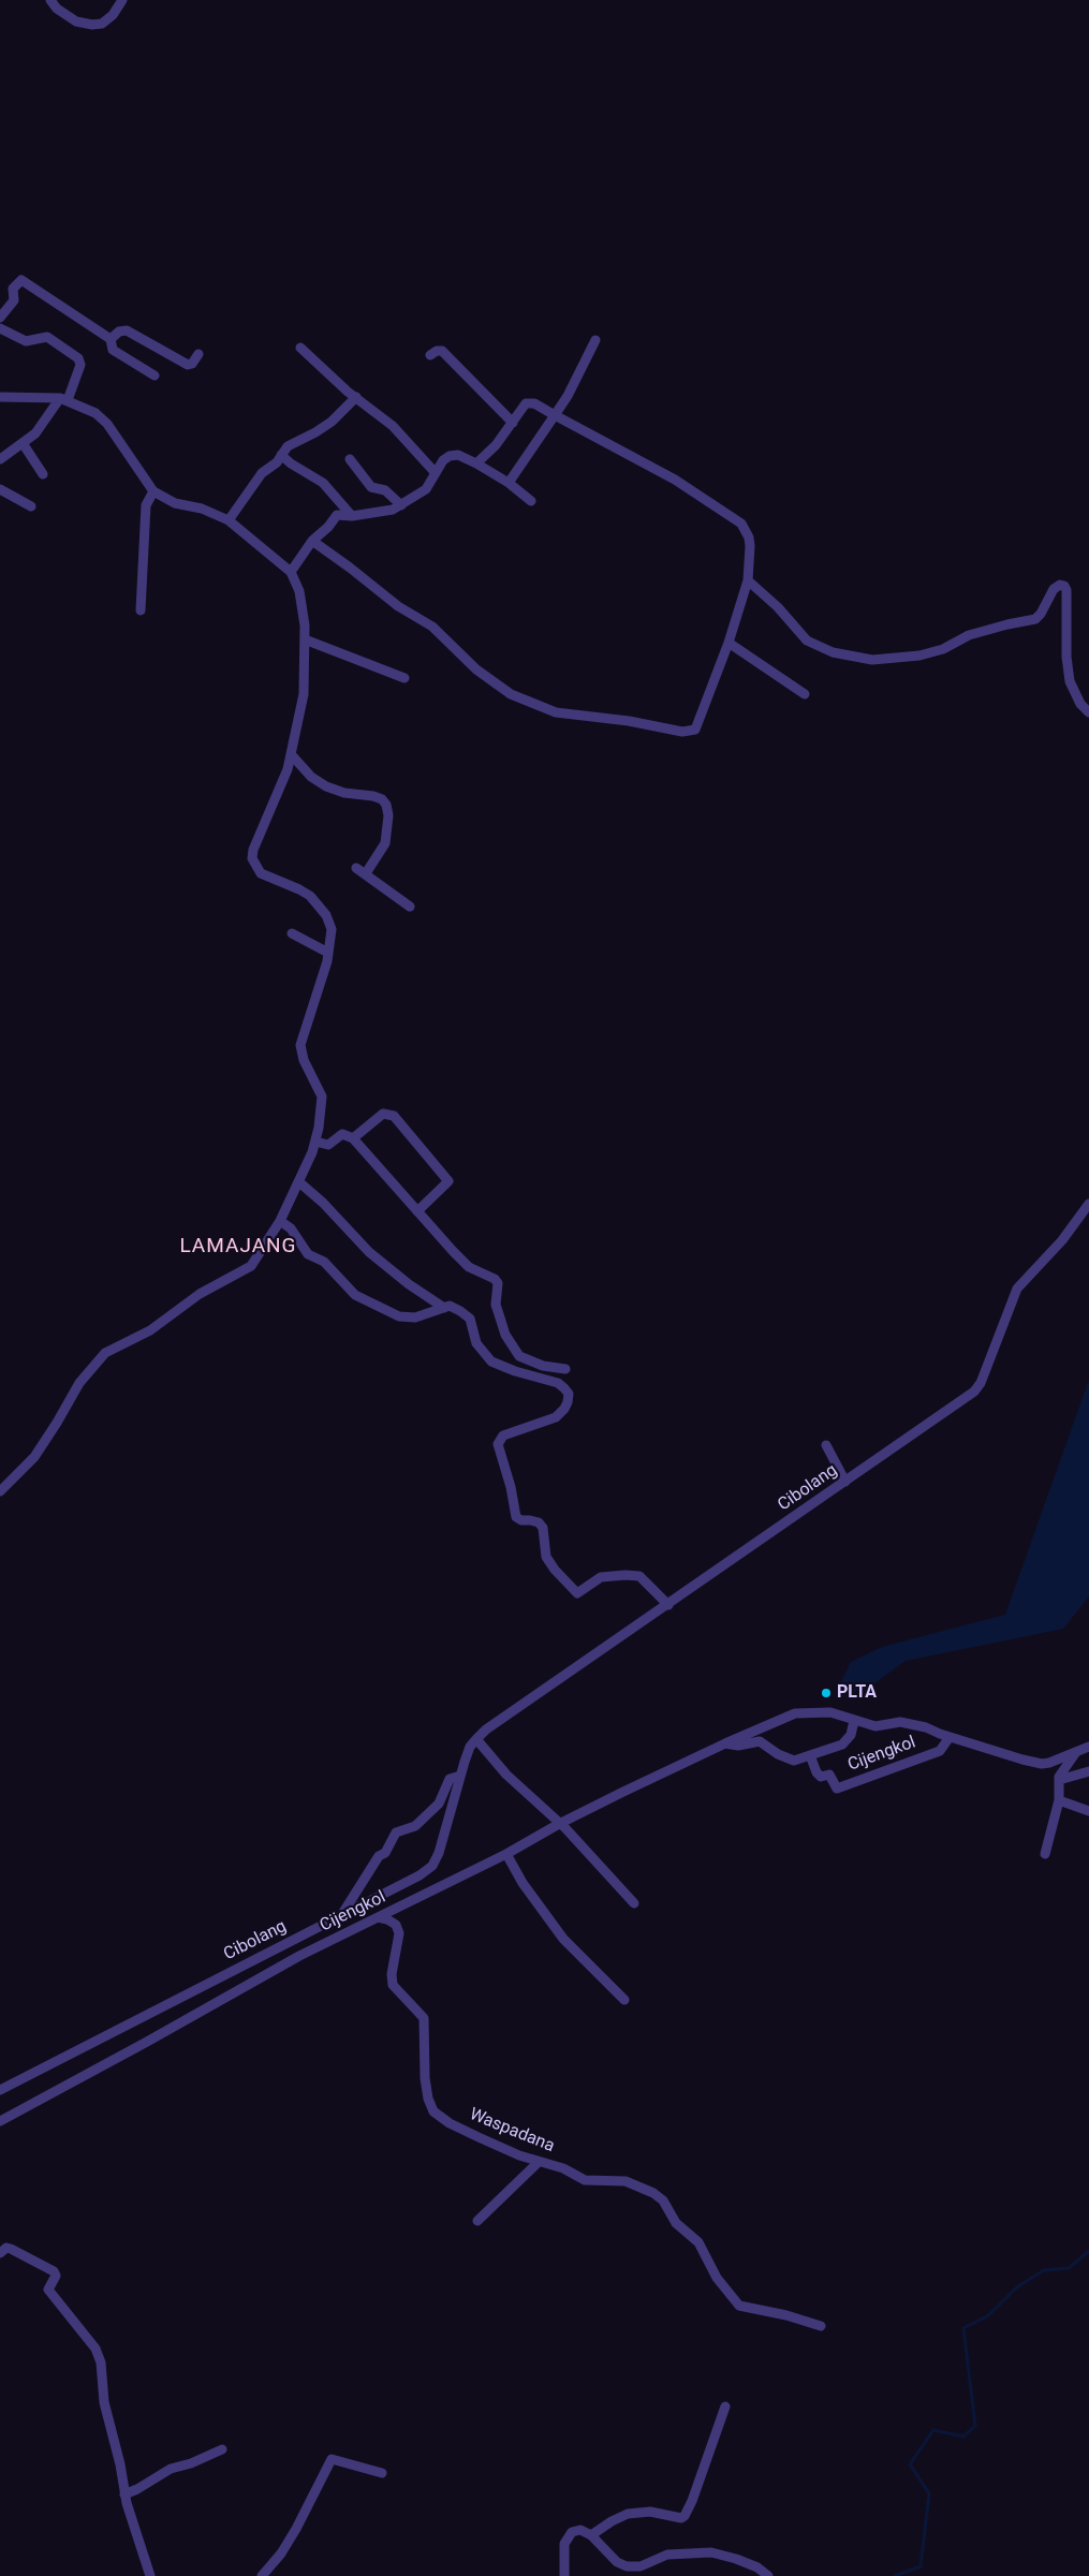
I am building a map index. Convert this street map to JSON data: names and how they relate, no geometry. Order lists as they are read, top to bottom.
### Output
{
  "streets": {
    "street": ["Cibolang", "Cijengkol", "Waspadana"]
  },
  "crossings": [
    ["Cijengkol", "Waspadana"]
  ],
  "districts": ["LAMAJANG"],
  "places": ["PLTA"]
}
